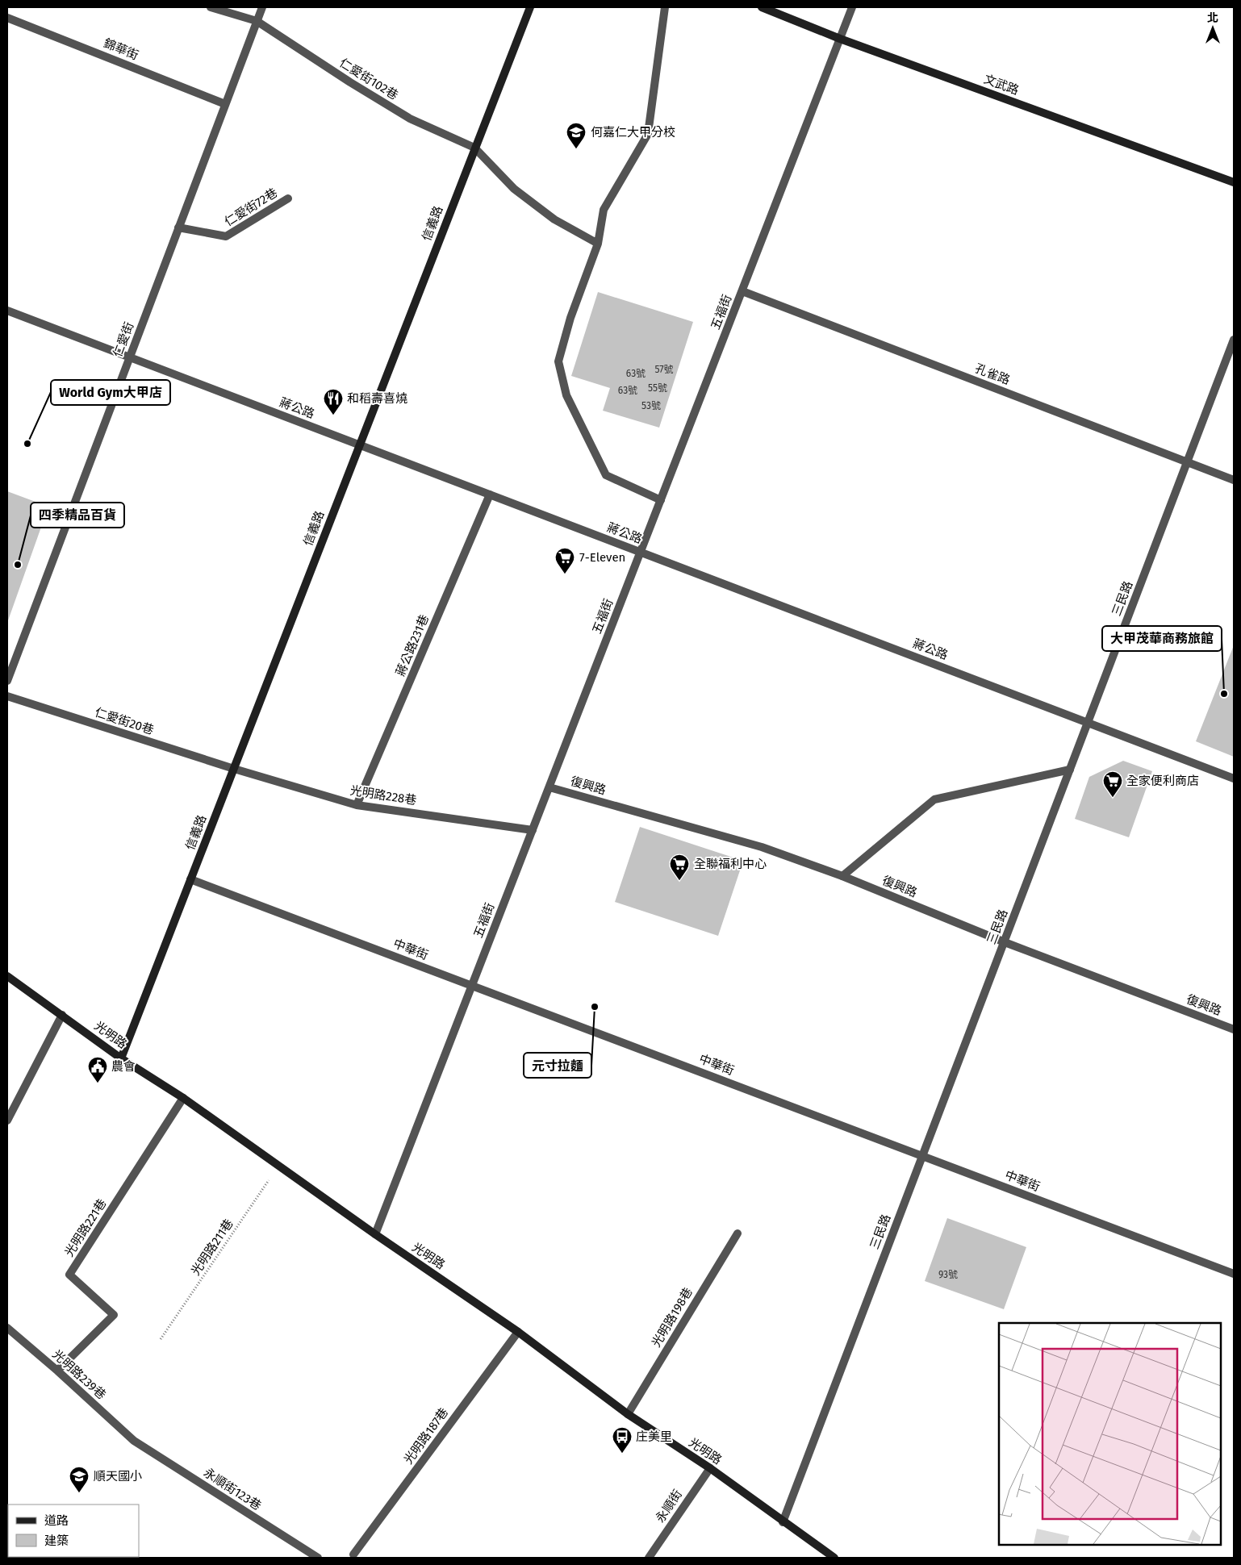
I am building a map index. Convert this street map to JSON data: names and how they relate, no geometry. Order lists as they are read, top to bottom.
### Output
{
  "streets": {
    "street": [
      "錦華街",
      "仁愛街102巷",
      "文武路",
      "仁愛街72巷",
      "信義路",
      "五福街",
      "仁愛街",
      "孔雀路",
      "蔣公路",
      "三民路",
      "蔣公路231巷",
      "仁愛街20巷",
      "復興路",
      "光明路228巷",
      "中華街",
      "光明路",
      "光明路221巷",
      "光明路198巷",
      "光明路239巷",
      "光明路187巷",
      "永順街123巷",
      "永順街"
    ],
    "path": ["光明路211巷"]
  },
  "crossings": [
    ["錦華街", "仁愛街"],
    ["仁愛街102巷", "信義路"],
    ["仁愛街102巷", "仁愛街"],
    ["文武路", "五福街"],
    ["仁愛街72巷", "仁愛街"],
    ["信義路", "蔣公路"],
    ["信義路", "仁愛街20巷"],
    ["信義路", "光明路228巷"],
    ["信義路", "中華街"],
    ["信義路", "光明路"],
    ["五福街", "孔雀路"],
    ["五福街", "蔣公路"],
    ["五福街", "復興路"],
    ["五福街", "光明路228巷"],
    ["五福街", "中華街"],
    ["五福街", "光明路"],
    ["仁愛街", "蔣公路"],
    ["孔雀路", "三民路"],
    ["蔣公路", "三民路"],
    ["蔣公路", "蔣公路231巷"],
    ["三民路", "復興路"],
    ["三民路", "中華街"],
    ["三民路", "光明路"],
    ["蔣公路231巷", "光明路228巷"],
    ["仁愛街20巷", "光明路228巷"],
    ["光明路", "光明路221巷"],
    ["光明路", "光明路211巷"],
    ["光明路", "光明路198巷"],
    ["光明路", "光明路187巷"],
    ["光明路", "永順街"],
    ["光明路221巷", "光明路239巷"],
    ["光明路239巷", "永順街123巷"]
  ],
  "places": {
    "school or university": ["何嘉仁大甲分校", "順天國小"],
    "restaurant": ["和稻壽喜燒"],
    "other": [
      "World Gym大甲店",
      "四季精品百貨",
      "大甲茂華商務旅館",
      "元寸拉麵"
    ],
    "supermarket": ["7-Eleven", "全家便利商店", "全聯福利中心"],
    "public building": ["農會"],
    "bus stop": ["庄美里"]
  },
  "house_numbers": [
    "57號",
    "63號",
    "55號",
    "63號",
    "53號",
    "93號"
  ],
  "legend": ["道路", "建築"],
  "north": "top"
}
